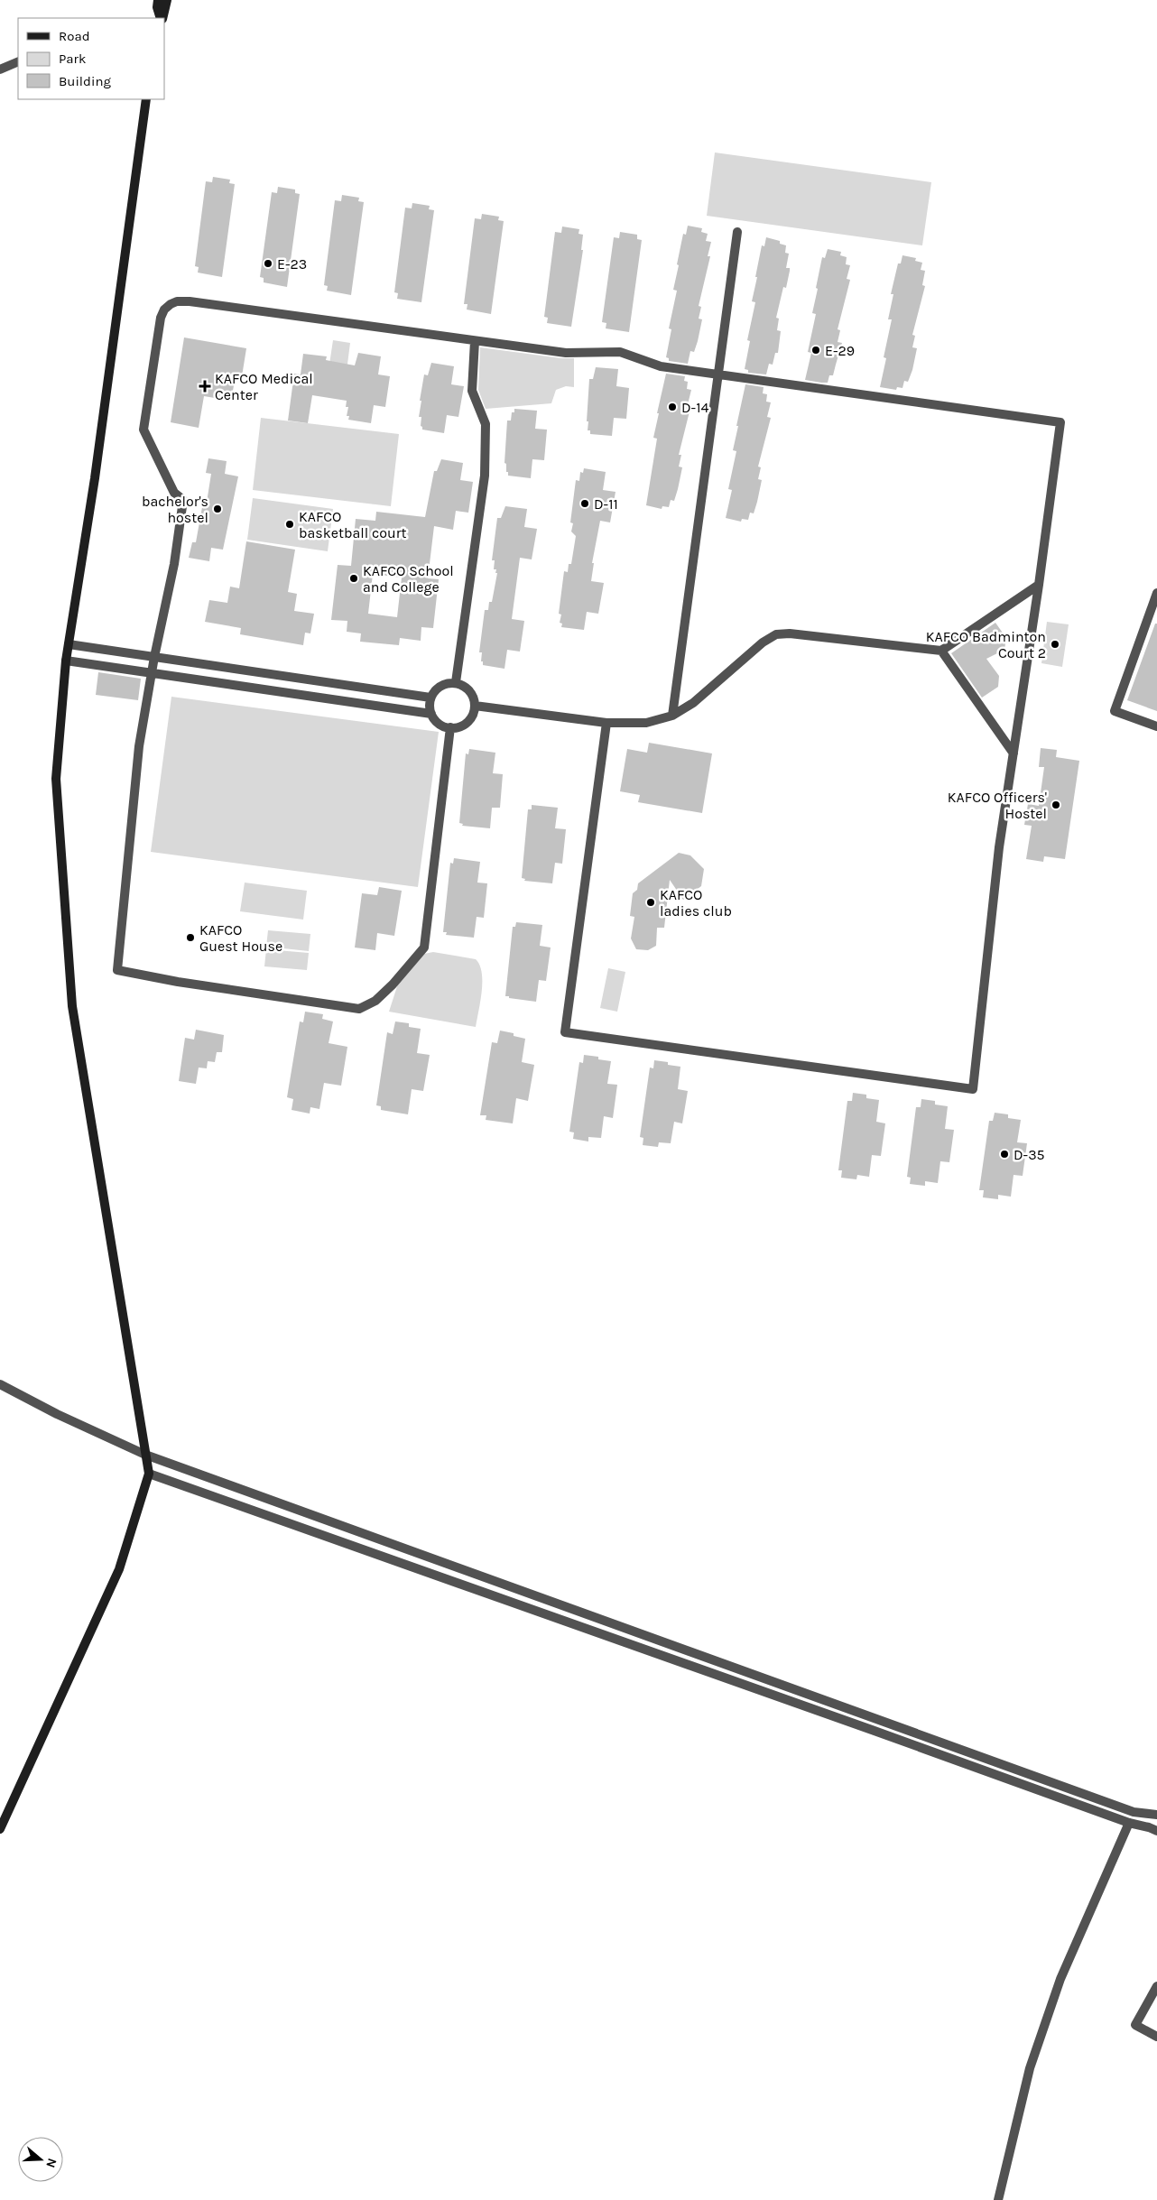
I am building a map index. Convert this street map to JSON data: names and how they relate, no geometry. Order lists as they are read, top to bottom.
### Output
{
  "places": {
    "other": [
      "E-23",
      "E-29",
      "D-14",
      "D-11",
      "bachelor's hostel",
      "KAFCO basketball court",
      "KAFCO School and College",
      "KAFCO Badminton Court 2",
      "KAFCO Officers' Hostel",
      "KAFCO ladies club",
      "KAFCO Guest House",
      "D-35"
    ],
    "health": ["KAFCO Medical Center"]
  },
  "legend": ["Road", "Park", "Building"],
  "north": "right"
}
